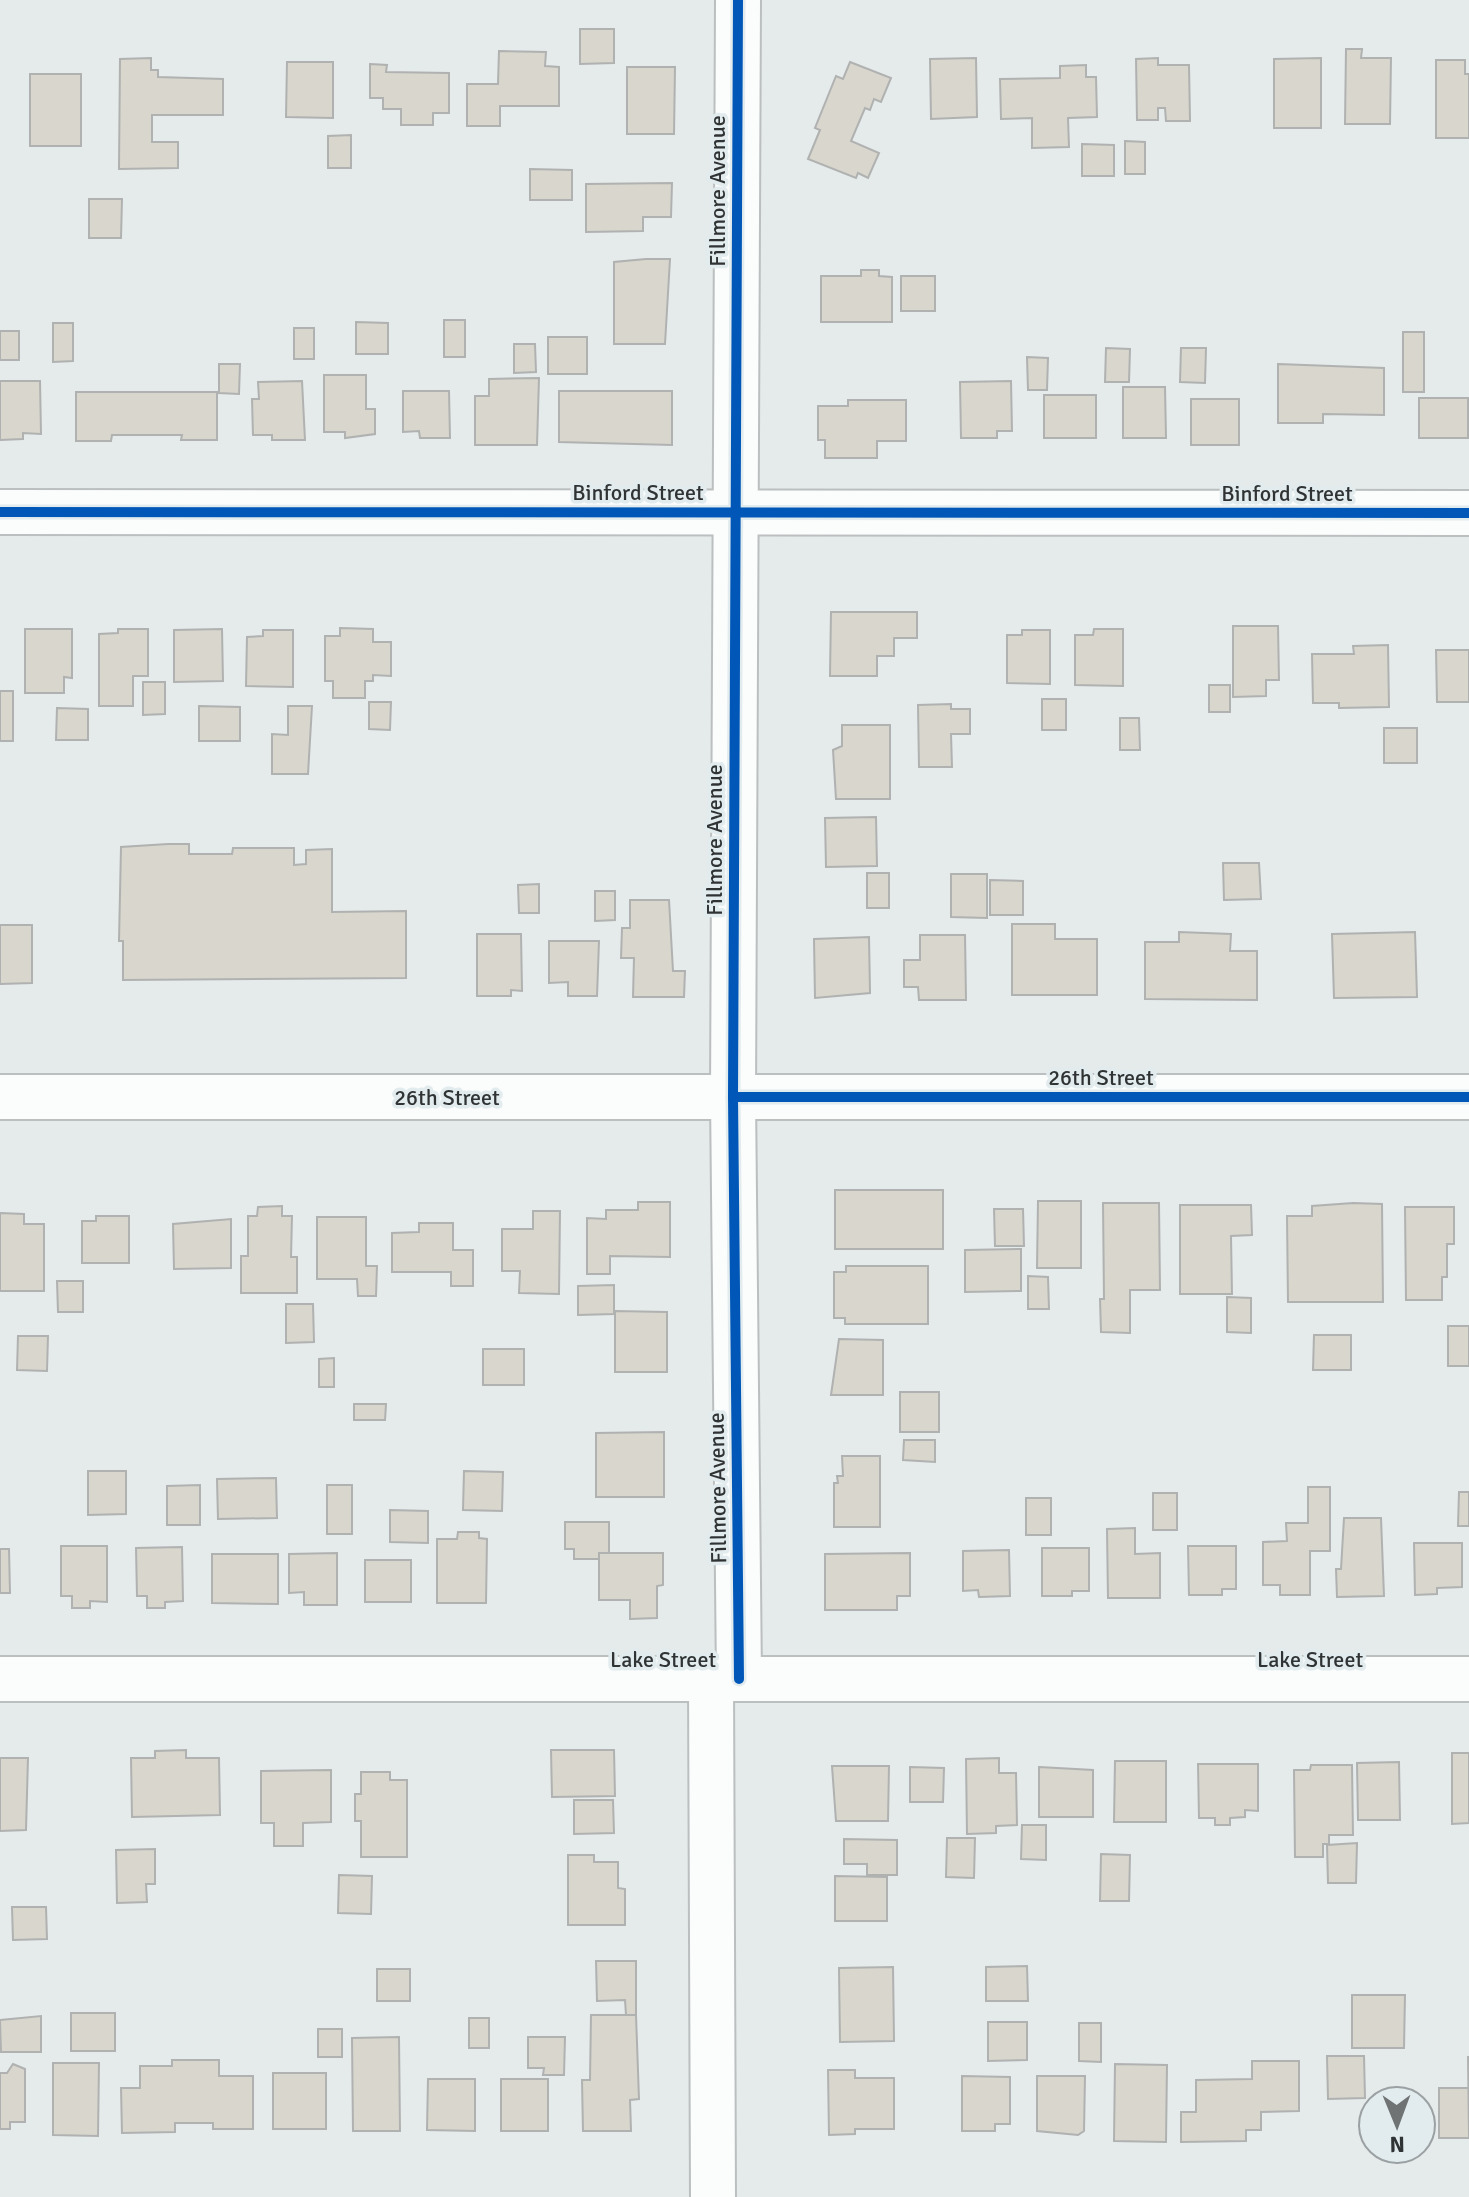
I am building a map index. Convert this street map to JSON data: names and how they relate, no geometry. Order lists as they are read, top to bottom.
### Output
{
  "streets": {
    "street": [
      "Fillmore Avenue",
      "Binford Street",
      "26th Street",
      "Lake Street"
    ]
  },
  "crossings": [
    ["Fillmore Avenue", "Binford Street"],
    ["Fillmore Avenue", "26th Street"],
    ["Fillmore Avenue", "Lake Street"]
  ],
  "north": "bottom"
}
